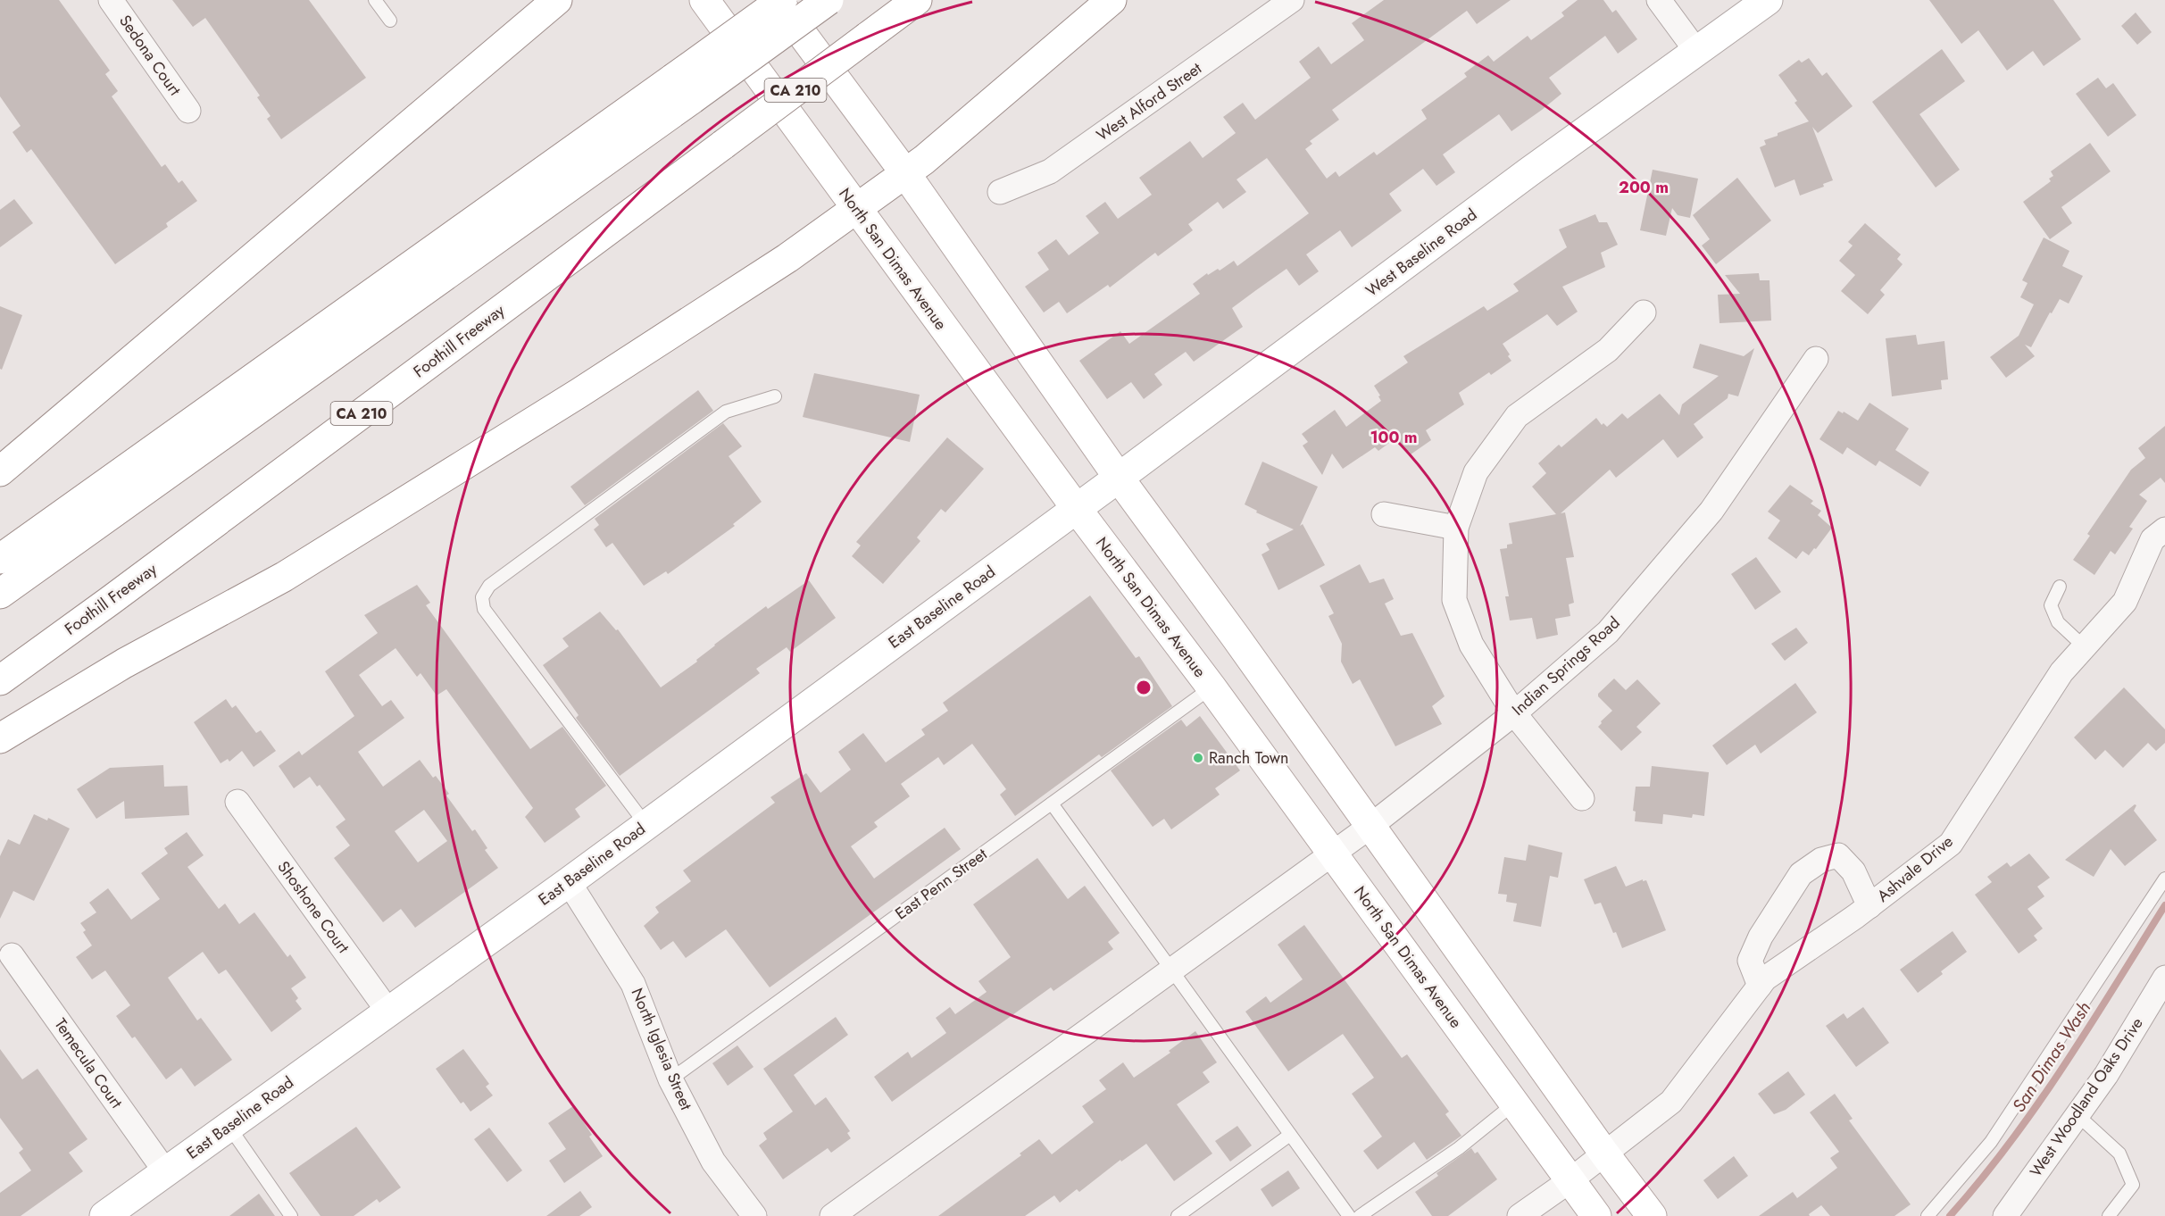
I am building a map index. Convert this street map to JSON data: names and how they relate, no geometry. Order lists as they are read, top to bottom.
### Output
{
  "streets": {
    "main road": [
      "CA 210",
      "West Baseline Road",
      "North San Dimas Avenue",
      "Foothill Freeway",
      "East Baseline Road"
    ],
    "street": [
      "Sedona Court",
      "West Alford Street",
      "Indian Springs Road",
      "Ashvale Drive",
      "Shoshone Court",
      "North Iglesia Street",
      "Temecula Court",
      "West Woodland Oaks Drive"
    ],
    "lane": ["East Penn Street"]
  },
  "crossings": [
    ["West Baseline Road", "North San Dimas Avenue"],
    ["West Baseline Road", "East Baseline Road"],
    ["North San Dimas Avenue", "East Baseline Road"],
    ["North San Dimas Avenue", "Indian Springs Road"],
    ["North San Dimas Avenue", "Ashvale Drive"],
    ["North San Dimas Avenue", "East Penn Street"],
    ["East Baseline Road", "Shoshone Court"],
    ["East Baseline Road", "North Iglesia Street"],
    ["East Baseline Road", "Temecula Court"],
    ["East Penn Street", "North Iglesia Street"]
  ],
  "water": ["San Dimas Wash"],
  "places": ["Ranch Town"],
  "rings": ["200 m", "100 m"]
}
